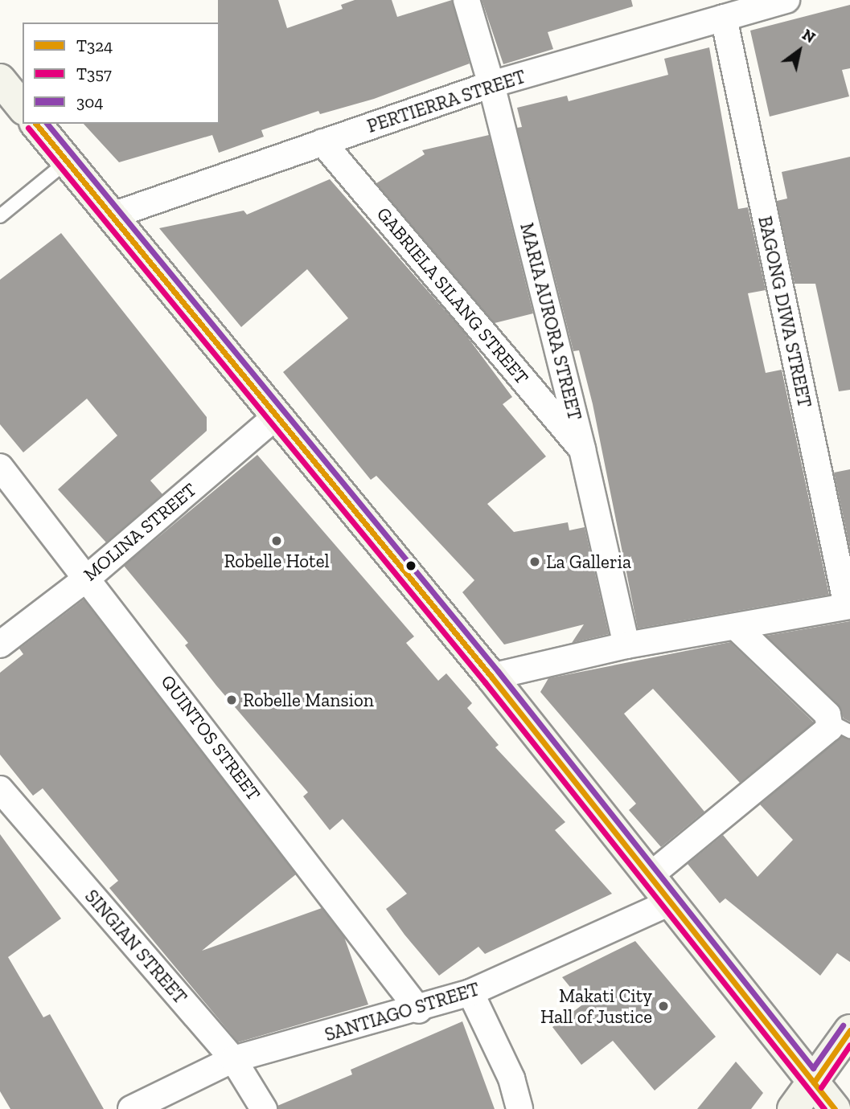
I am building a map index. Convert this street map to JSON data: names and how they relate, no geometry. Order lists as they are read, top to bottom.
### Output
{
  "streets": {
    "street": [
      "PERTIERRA STREET",
      "GABRIELA SILANG STREET",
      "BAGONG DIWA STREET",
      "MARIA AURORA STREET",
      "MOLINA STREET",
      "QUINTOS STREET",
      "SINGIAN STREET",
      "SANTIAGO STREET"
    ]
  },
  "crossings": [
    ["PERTIERRA STREET", "GABRIELA SILANG STREET"],
    ["PERTIERRA STREET", "BAGONG DIWA STREET"],
    ["PERTIERRA STREET", "MARIA AURORA STREET"],
    ["GABRIELA SILANG STREET", "MARIA AURORA STREET"],
    ["MOLINA STREET", "QUINTOS STREET"],
    ["QUINTOS STREET", "SANTIAGO STREET"],
    ["SINGIAN STREET", "SANTIAGO STREET"]
  ],
  "places": [
    "Robelle Hotel",
    "La Galleria",
    "Robelle Mansion",
    "Makati City Hall of Justice"
  ],
  "lines": ["transit line T324", "transit line 304", "transit line T357"],
  "legend": ["T324", "T357", "304"],
  "north": "top right"
}
